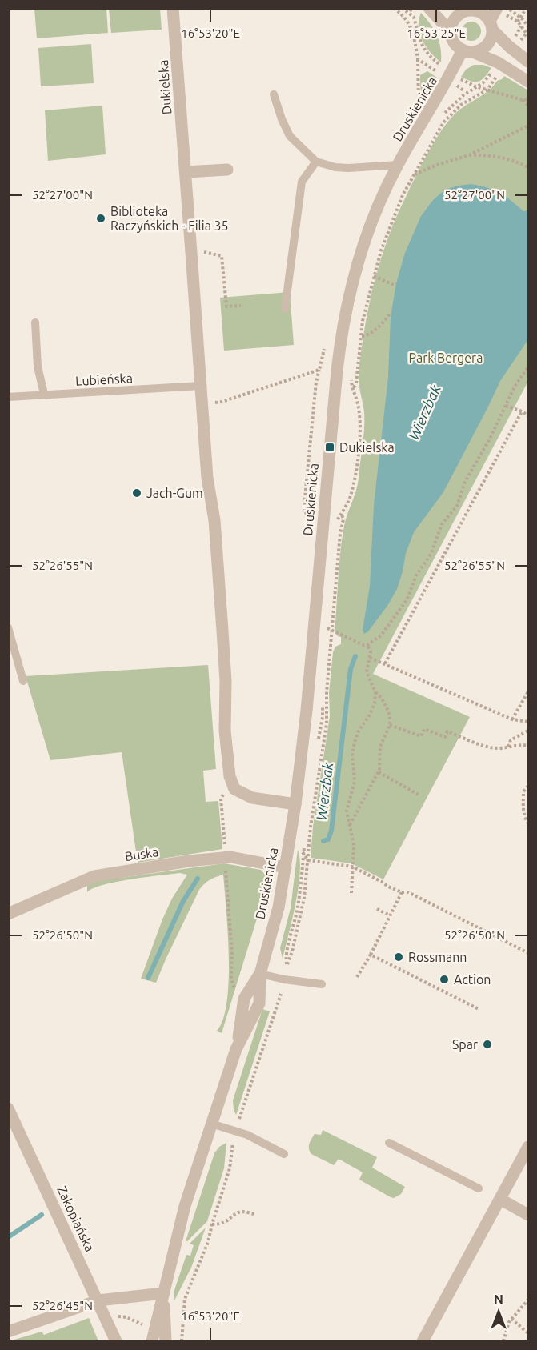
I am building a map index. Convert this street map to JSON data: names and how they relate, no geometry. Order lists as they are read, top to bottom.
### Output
{
  "streets": {
    "street": [
      "Dukielska",
      "Druskienicka",
      "Buska",
      "Zakopiańska"
    ],
    "lane": ["Lubieńska"]
  },
  "crossings": [
    ["Dukielska", "Druskienicka"],
    ["Dukielska", "Lubieńska"],
    ["Druskienicka", "Buska"]
  ],
  "water": ["Wierzbak"],
  "parks": ["Park Bergera"],
  "places": {
    "other": [
      "Biblioteka Raczyńskich - Filia 35",
      "Jach-Gum",
      "Rossmann",
      "Action",
      "Spar"
    ],
    "transit": ["Dukielska"]
  },
  "north": "top",
  "coordinates": [
    "16°53'20\"E",
    "16°53'25\"E",
    "52°27'00\"N",
    "52°26'55\"N",
    "52°26'50\"N",
    "52°26'45\"N"
  ]
}
